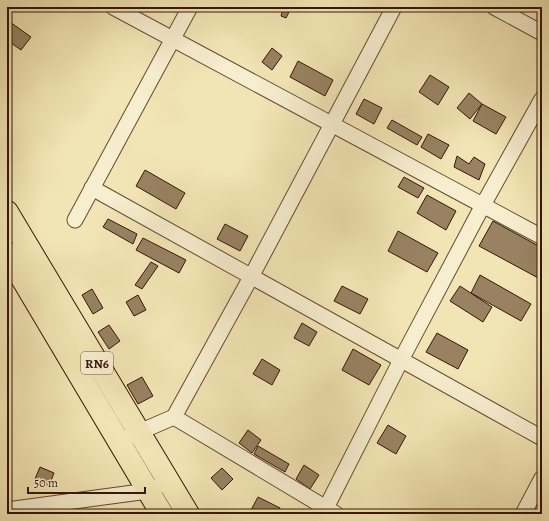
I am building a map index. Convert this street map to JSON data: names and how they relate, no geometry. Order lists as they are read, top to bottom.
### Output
{
  "streets": {
    "main road": ["RN6"]
  },
  "scale_bar": "50 m"
}
